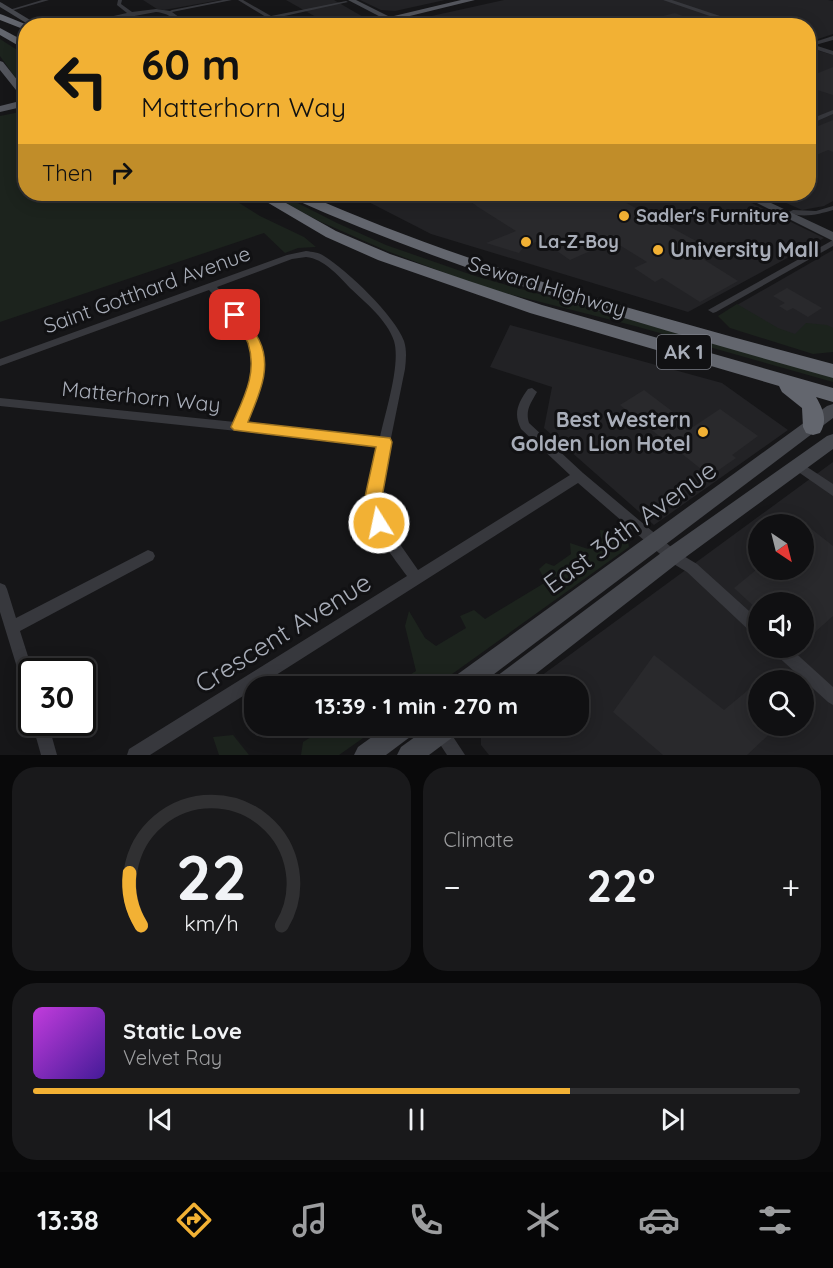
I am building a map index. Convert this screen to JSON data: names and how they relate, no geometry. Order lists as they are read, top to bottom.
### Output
{
  "streets": {
    "highway": ["Seward Highway", "AK 1"],
    "main road": ["East 36th Avenue"],
    "street": ["Saint Gotthard Avenue", "Matterhorn Way", "Crescent Avenue"]
  },
  "crossings": [
    ["Saint Gotthard Avenue", "Matterhorn Way"]
  ],
  "places": [
    "Sadler's Furniture",
    "La-Z-Boy",
    "University Mall",
    "Best Western Golden Lion Hotel"
  ],
  "north": "bottom right",
  "page": {
    "turn": ["60 m", "Matterhorn Way"],
    "then": "Then",
    "limit": "30",
    "trip": "13:39 · 1 min · 270 m",
    "tile": "Climate",
    "heat": ["−", "22°", "+"],
    "song": ["Static Love", "Velvet Ray"],
    "tabs": "13:38",
    "gauge": ["22", "km/h"]
  }
}
